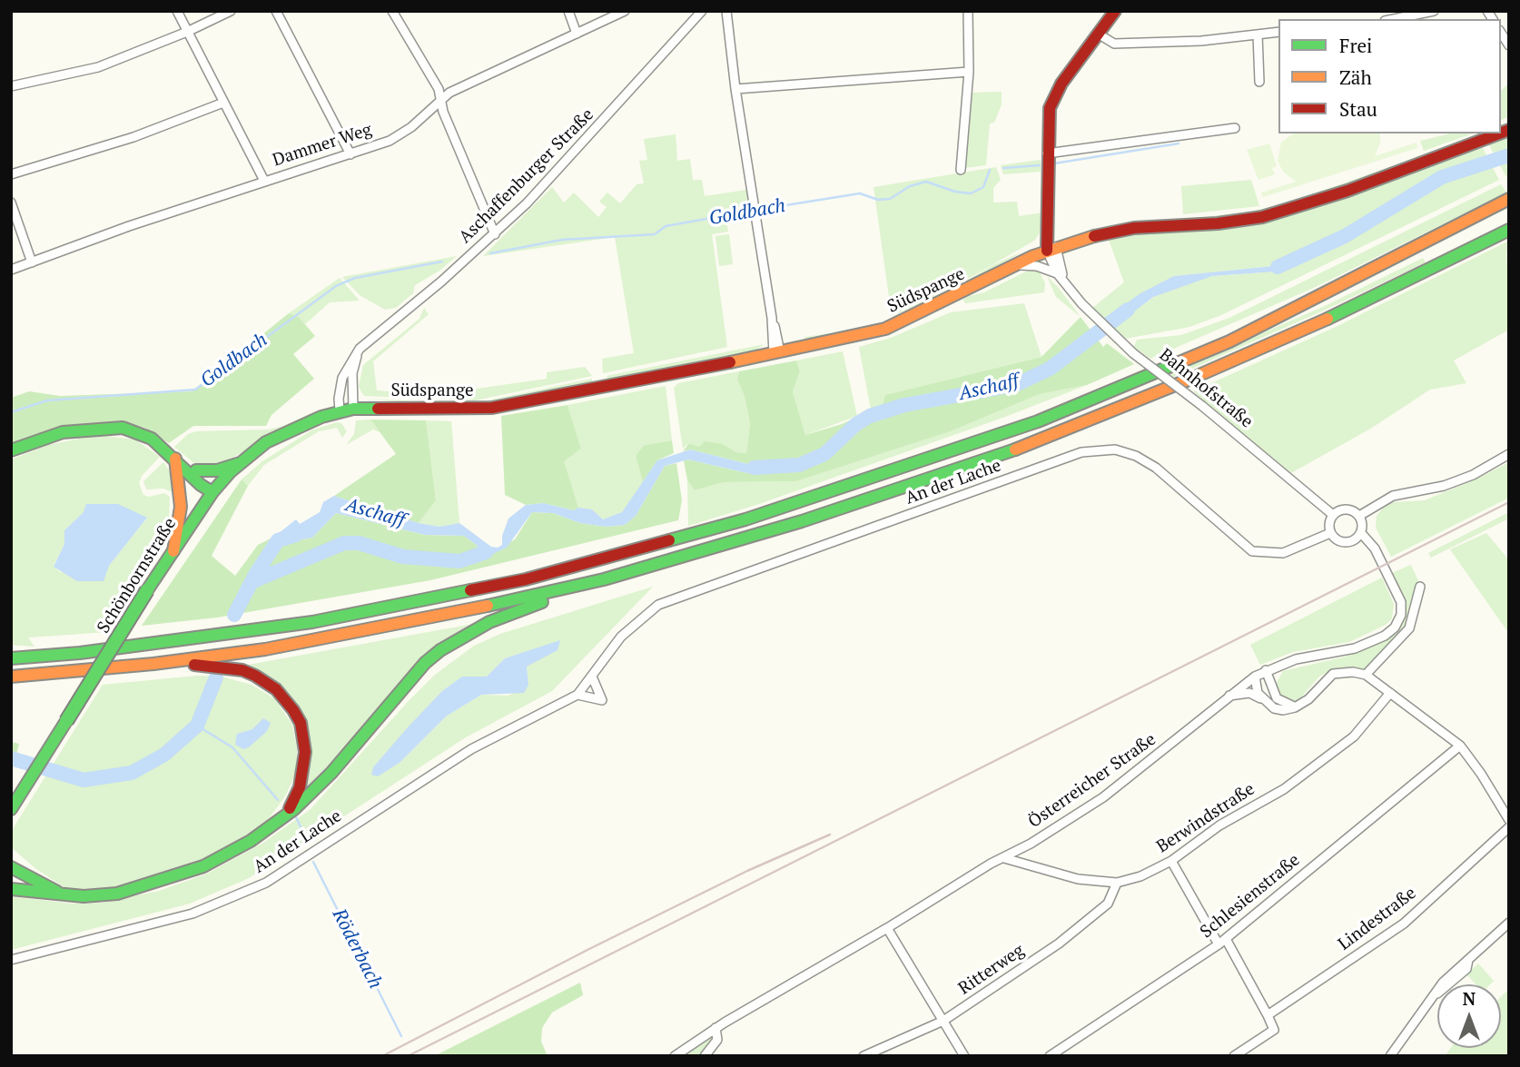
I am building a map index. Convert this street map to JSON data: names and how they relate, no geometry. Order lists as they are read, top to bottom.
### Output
{
  "streets": {
    "main road": ["Südspange", "Bahnhofstraße", "Schönbornstraße"],
    "street": [
      "Dammer Weg",
      "Aschaffenburger Straße",
      "An der Lache",
      "Österreicher Straße",
      "Berwindstraße",
      "Schlesienstraße",
      "Lindestraße",
      "Ritterweg"
    ]
  },
  "crossings": [
    ["Aschaffenburger Straße", "Südspange"],
    ["Aschaffenburger Straße", "Schönbornstraße"],
    ["Südspange", "Bahnhofstraße"],
    ["Südspange", "Schönbornstraße"],
    ["Bahnhofstraße", "An der Lache"],
    ["Bahnhofstraße", "Österreicher Straße"],
    ["An der Lache", "Österreicher Straße"],
    ["Österreicher Straße", "Berwindstraße"],
    ["Berwindstraße", "Ritterweg"]
  ],
  "water": ["Goldbach", "Aschaff", "Röderbach"],
  "legend": ["Frei", "Zäh", "Stau"],
  "north": "top"
}
